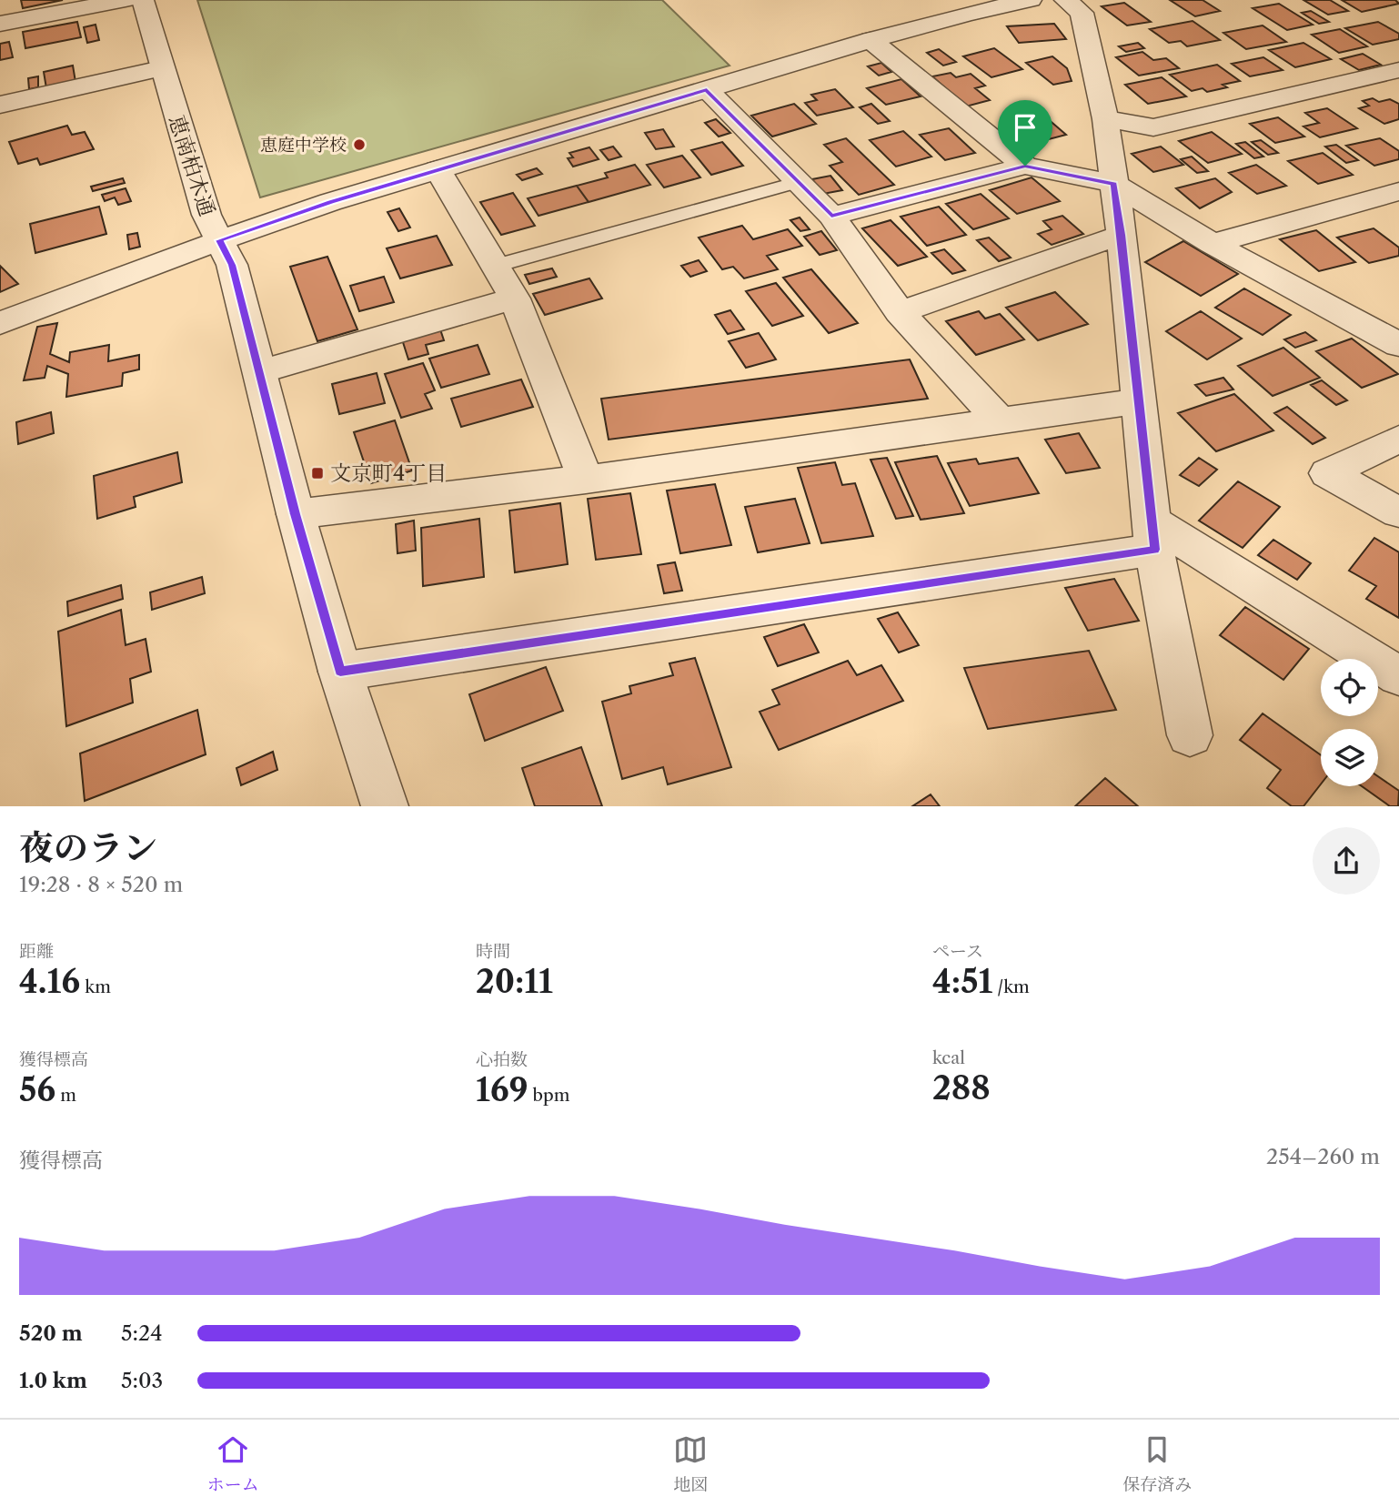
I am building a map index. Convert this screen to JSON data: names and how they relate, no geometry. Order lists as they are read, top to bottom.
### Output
{
  "streets": {
    "street": ["恵南柏木通"]
  },
  "places": {
    "other": ["恵庭中学校"],
    "transit": ["文京町4丁目"]
  },
  "page": {
    "heading": ["夜のラン", "19:28 · 8 × 520 m"],
    "stats": [
      ["距離", "4.16 km"],
      ["時間", "20:11"],
      ["ペース", "4:51 /km"],
      ["獲得標高", "56 m"],
      ["心拍数", "169 bpm"],
      ["kcal", "288"]
    ],
    "chart": ["獲得標高", "254–260 m"],
    "list": [
      {
        "name": "520 m",
        "note": "5:24"
      },
      {
        "name": "1.0 km",
        "note": "5:03"
      }
    ],
    "tabs": ["ホーム", "地図", "保存済み"]
  }
}
